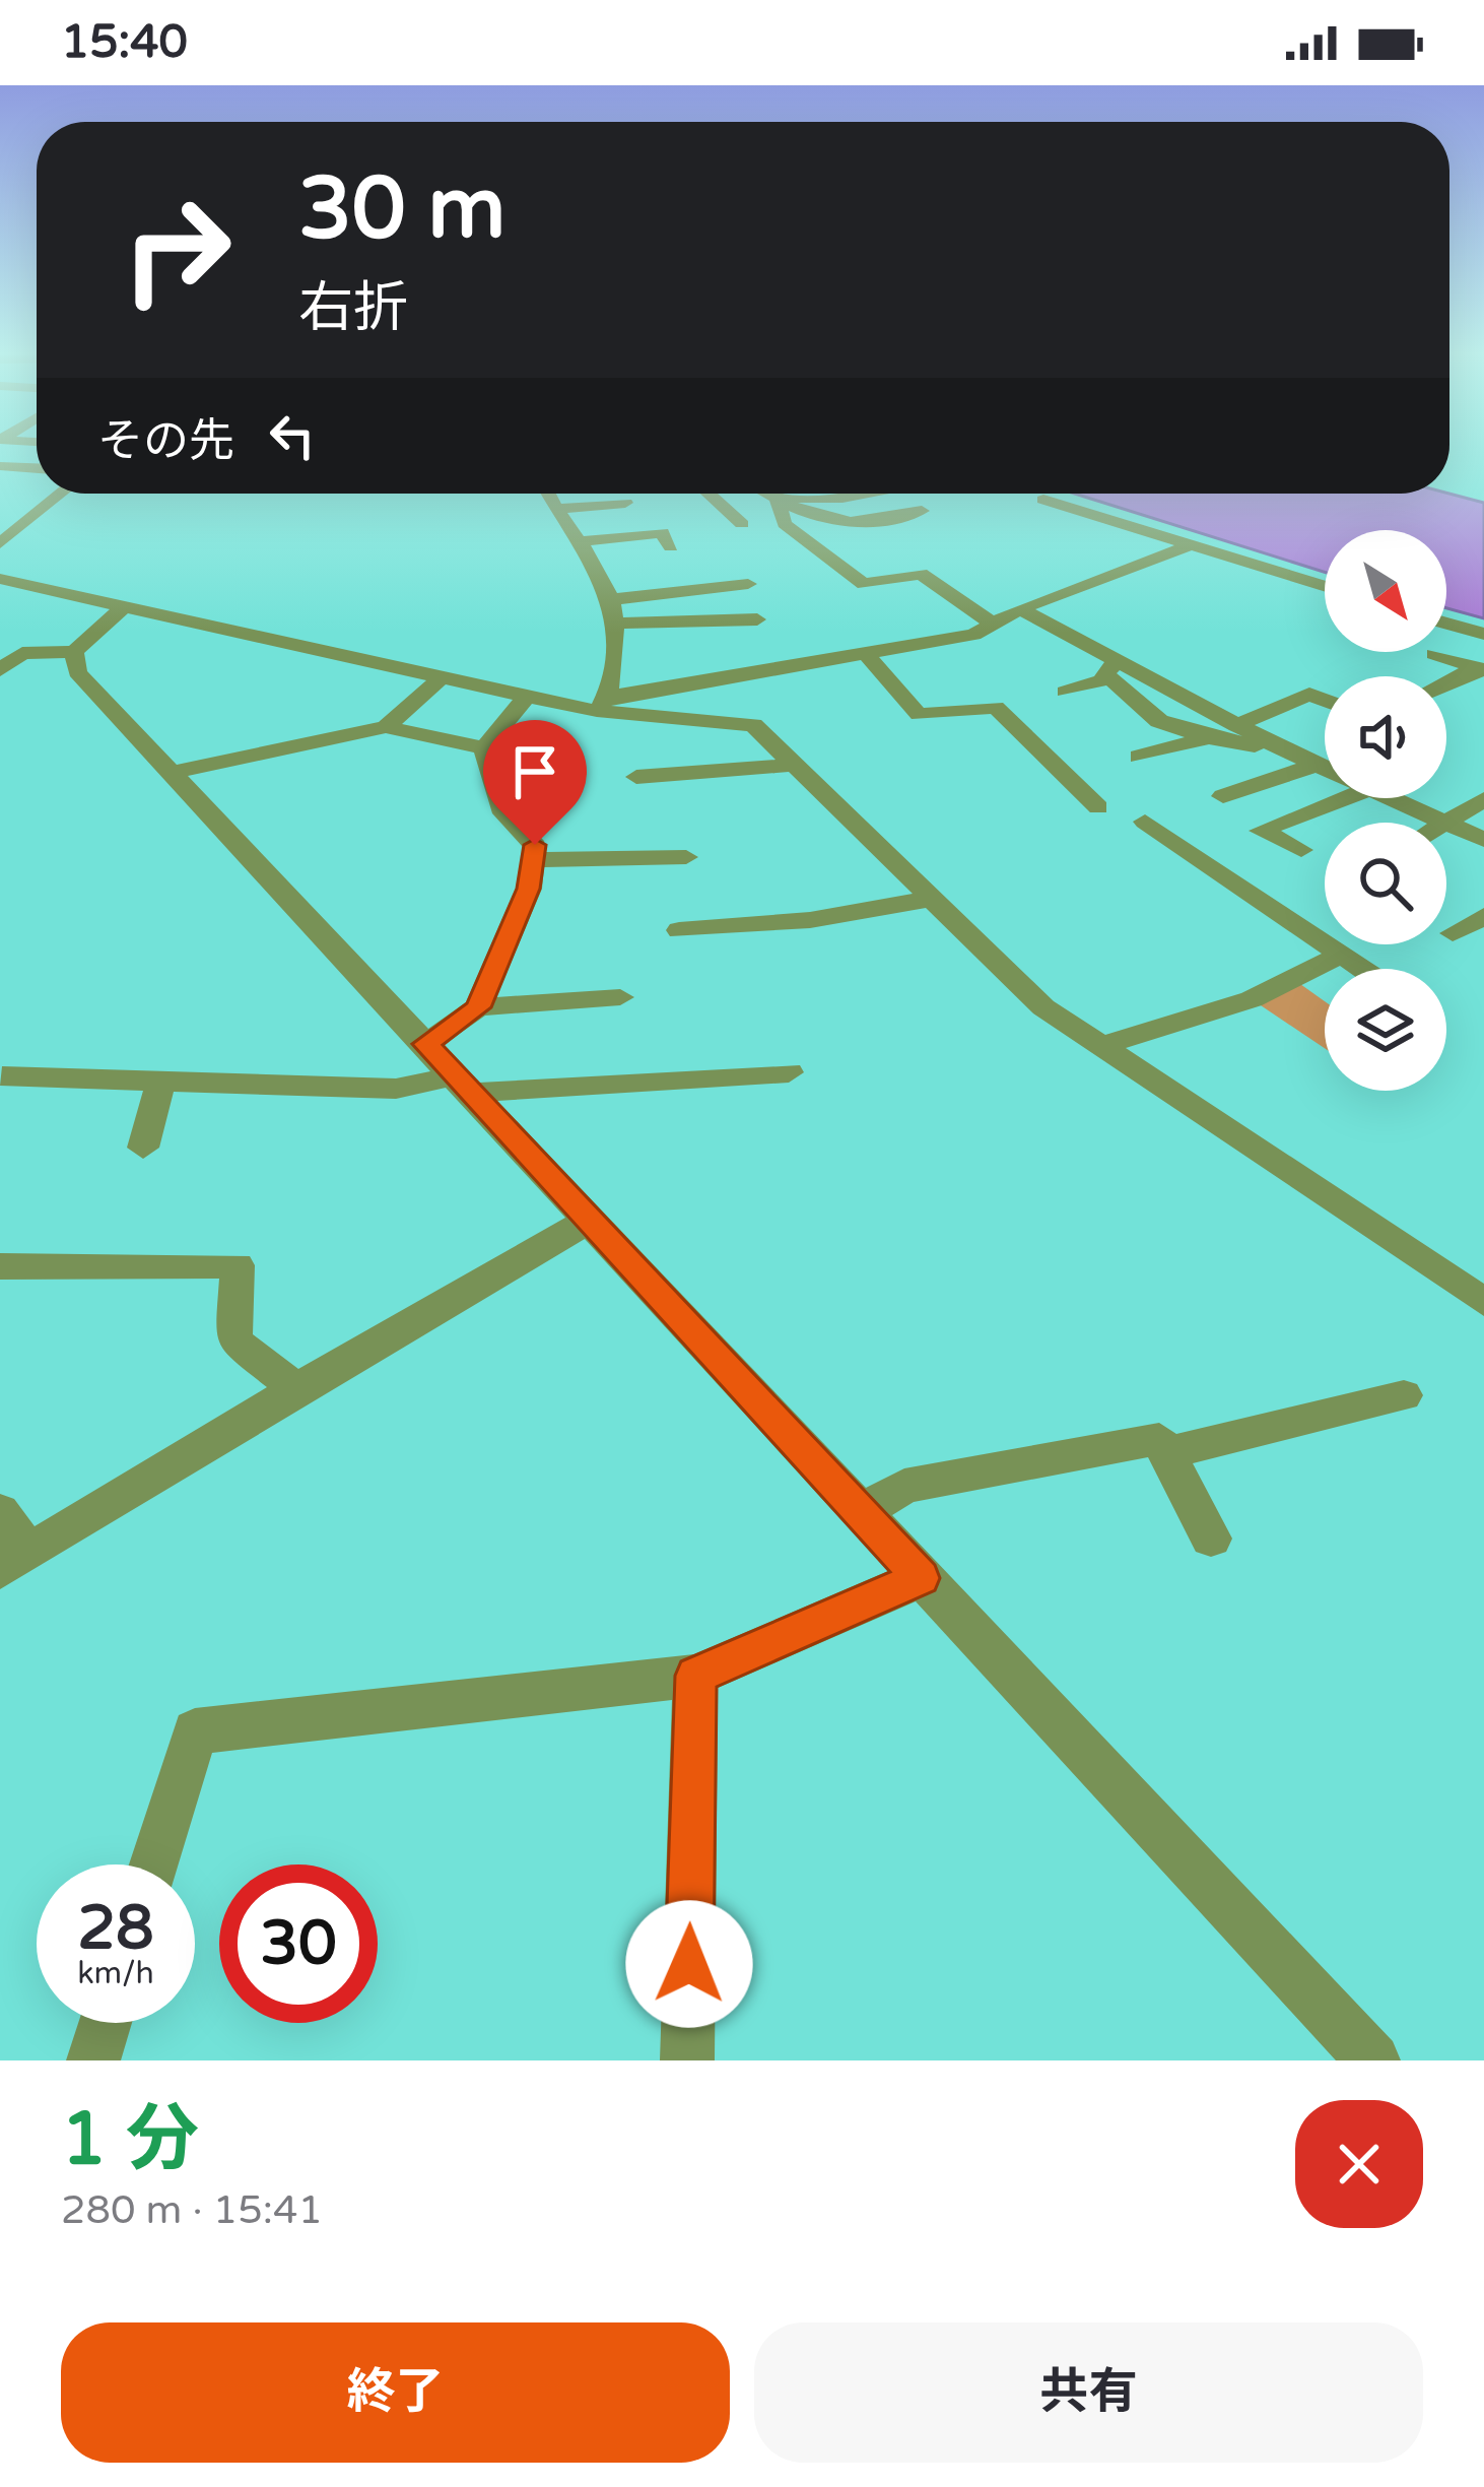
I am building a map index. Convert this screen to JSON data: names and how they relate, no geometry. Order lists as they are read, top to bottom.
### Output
{
  "north": "bottom right",
  "page": {
    "status": "15:40",
    "turn": ["30 m", "右折"],
    "then": "その先",
    "speed": "28 km/h",
    "limit": "30",
    "heading": ["1 分", "280 m · 15:41"],
    "buttons": ["終了", "共有"]
  }
}
